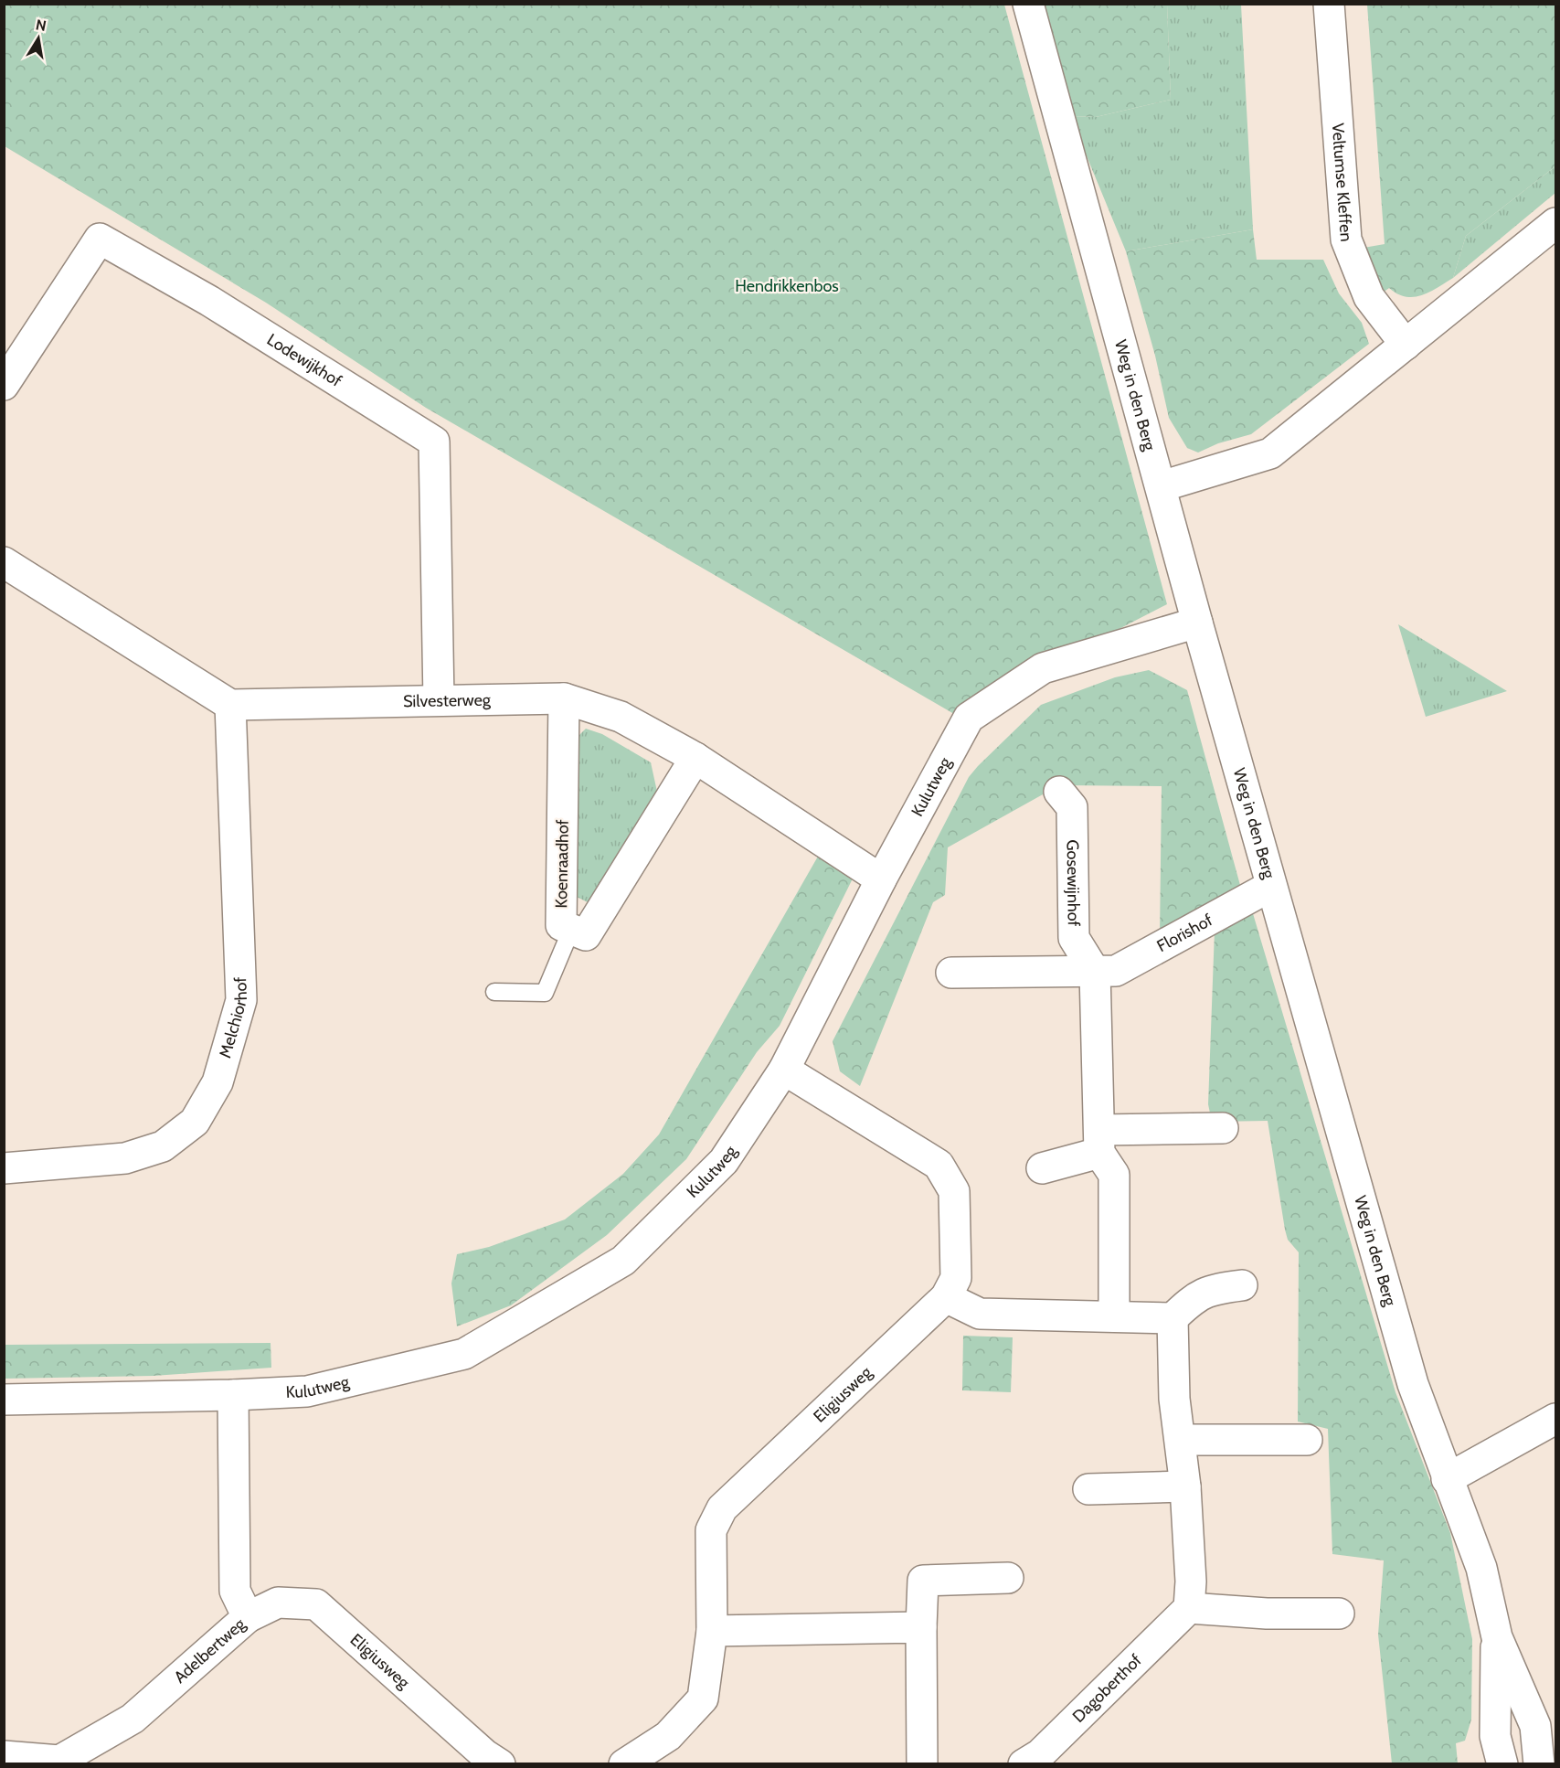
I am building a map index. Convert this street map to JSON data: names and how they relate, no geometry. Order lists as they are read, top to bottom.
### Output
{
  "streets": {
    "street": [
      "Veltumse Kleffen",
      "Lodewijkhof",
      "Weg in den Berg",
      "Silvesterweg",
      "Kulutweg",
      "Koenraadhof",
      "Gosewijnhof",
      "Florishof",
      "Melchiorhof",
      "Eligiusweg",
      "Adelbertweg",
      "Dagoberthof"
    ]
  },
  "crossings": [
    ["Lodewijkhof", "Silvesterweg"],
    ["Weg in den Berg", "Kulutweg"],
    ["Weg in den Berg", "Florishof"],
    ["Silvesterweg", "Kulutweg"],
    ["Silvesterweg", "Koenraadhof"],
    ["Silvesterweg", "Melchiorhof"],
    ["Kulutweg", "Eligiusweg"],
    ["Kulutweg", "Adelbertweg"],
    ["Gosewijnhof", "Florishof"],
    ["Eligiusweg", "Adelbertweg"]
  ],
  "parks": ["Hendrikkenbos"],
  "north": "top"
}
